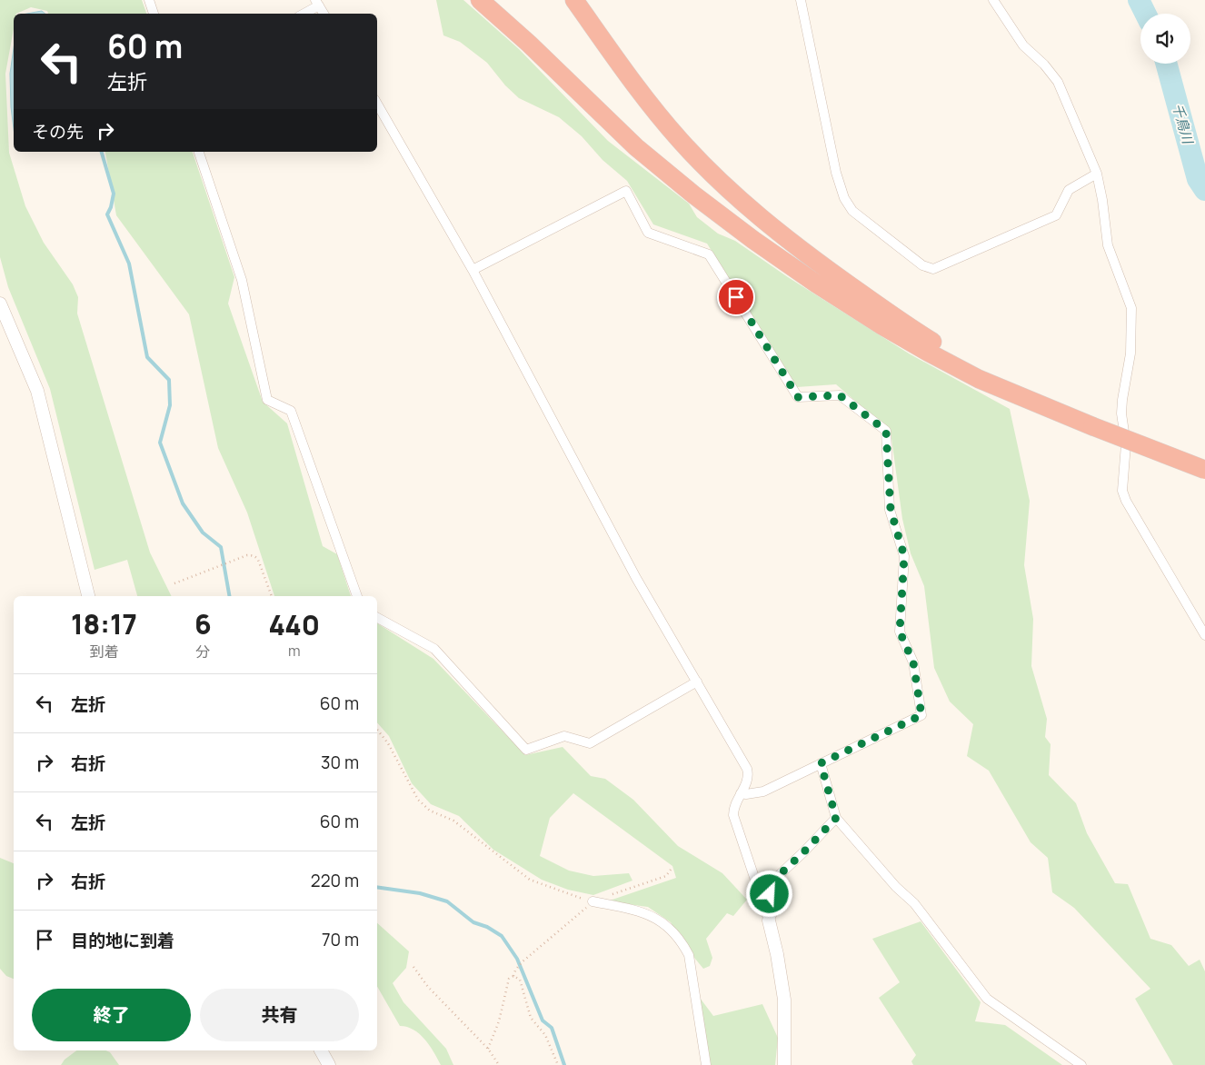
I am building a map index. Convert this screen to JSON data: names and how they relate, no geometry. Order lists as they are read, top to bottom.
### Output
{
  "water": ["千鳥川"],
  "page": {
    "turn": ["60 m", "左折"],
    "then": "その先",
    "eta": [
      "18:17",
      "到着",
      "6",
      "分",
      "440",
      "m"
    ],
    "list": [
      {
        "name": "左折",
        "value": "60 m"
      },
      {
        "name": "右折",
        "value": "30 m"
      },
      {
        "name": "左折",
        "value": "60 m"
      },
      {
        "name": "右折",
        "value": "220 m"
      },
      {
        "name": "目的地に到着",
        "value": "70 m"
      }
    ],
    "buttons": ["終了", "共有"]
  }
}
